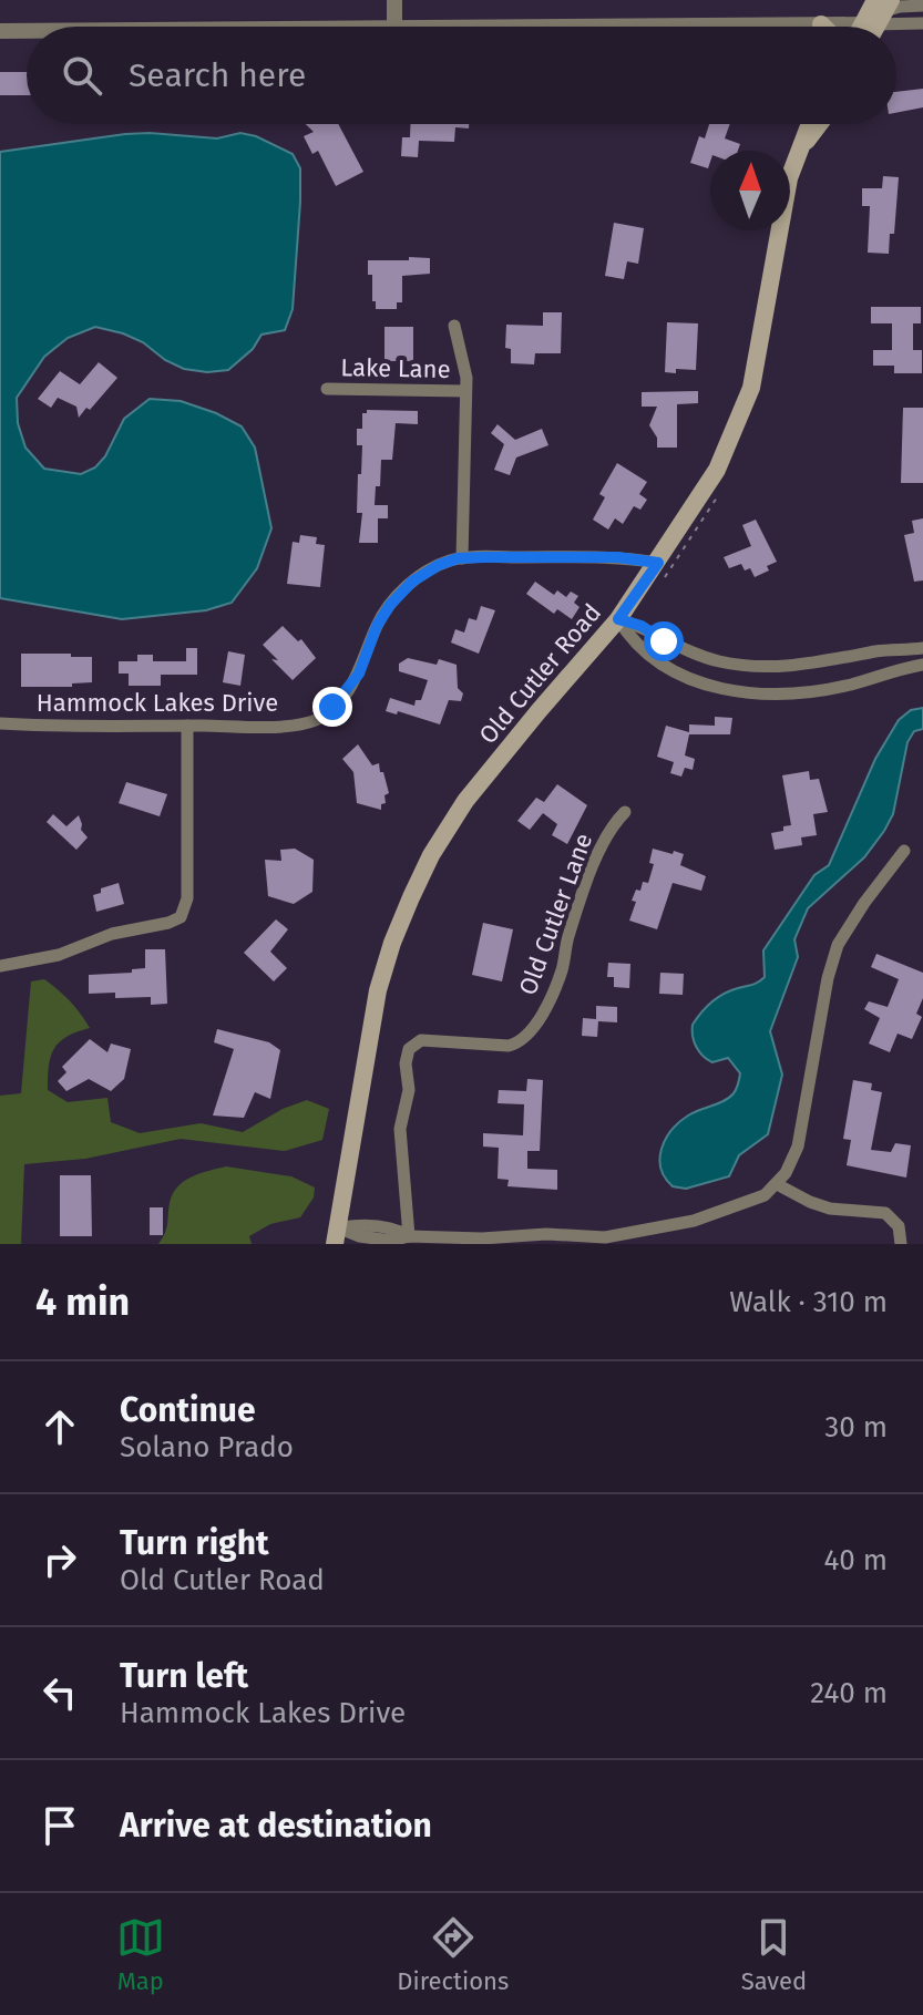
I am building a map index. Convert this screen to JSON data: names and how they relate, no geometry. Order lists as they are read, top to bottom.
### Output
{
  "streets": {
    "main road": ["Old Cutler Road"],
    "street": ["Lake Lane", "Hammock Lakes Drive", "Old Cutler Lane"]
  },
  "crossings": [
    ["Old Cutler Road", "Hammock Lakes Drive"]
  ],
  "north": "top",
  "page": {
    "search": "Search here",
    "heading": ["4 min", "Walk · 310 m"],
    "list": [
      ["Continue", "Solano Prado", "30 m"],
      ["Turn right", "Old Cutler Road", "40 m"],
      ["Turn left", "Hammock Lakes Drive", "240 m"],
      "Arrive at destination"
    ],
    "nav": ["Map", "Directions", "Saved"]
  }
}
